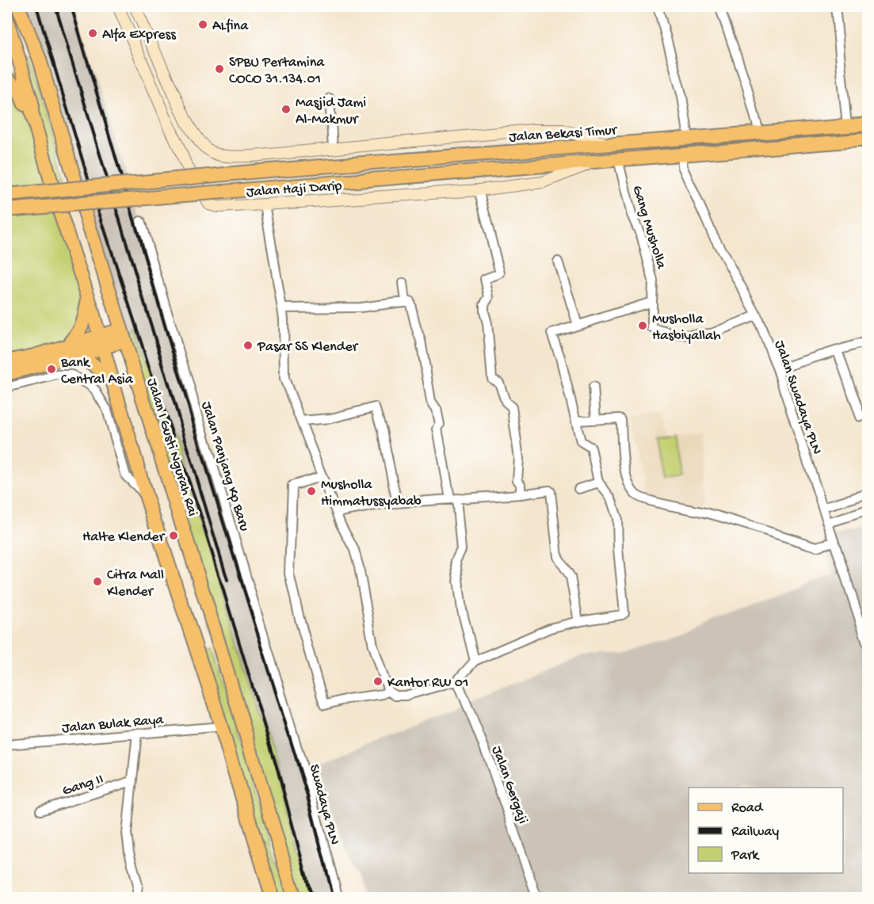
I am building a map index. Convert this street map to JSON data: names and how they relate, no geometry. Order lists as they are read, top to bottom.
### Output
{
  "streets": {
    "main road": ["Jalan Bekasi Timur", "Jalan Haji Darip", "Jalan I Gusti Ngurah Rai"],
    "street": [
      "Gang Musholla",
      "Jalan Swadaya PLN",
      "Jalan Panjang Kp Baru",
      "Jalan Bulak Raya",
      "Gang II",
      "Jalan Gergaji",
      "Swadaya PLN"
    ]
  },
  "crossings": [
    ["Gang Musholla", "Jalan Swadaya PLN"],
    ["Jalan Panjang Kp Baru", "Swadaya PLN"]
  ],
  "places": [
    "ALfina",
    "Alfa Express",
    "SPBU Pertamina COCO 31.134.01",
    "Masjid Jami Al-Makmur",
    "Musholla Hasbiyallah",
    "Pasar SS Klender",
    "Bank Central Asia",
    "Musholla Himmatussyabab",
    "Halte Klender",
    "Citra Mall Klender",
    "Kantor RW 01"
  ],
  "legend": ["Road", "Railway", "Park"]
}
